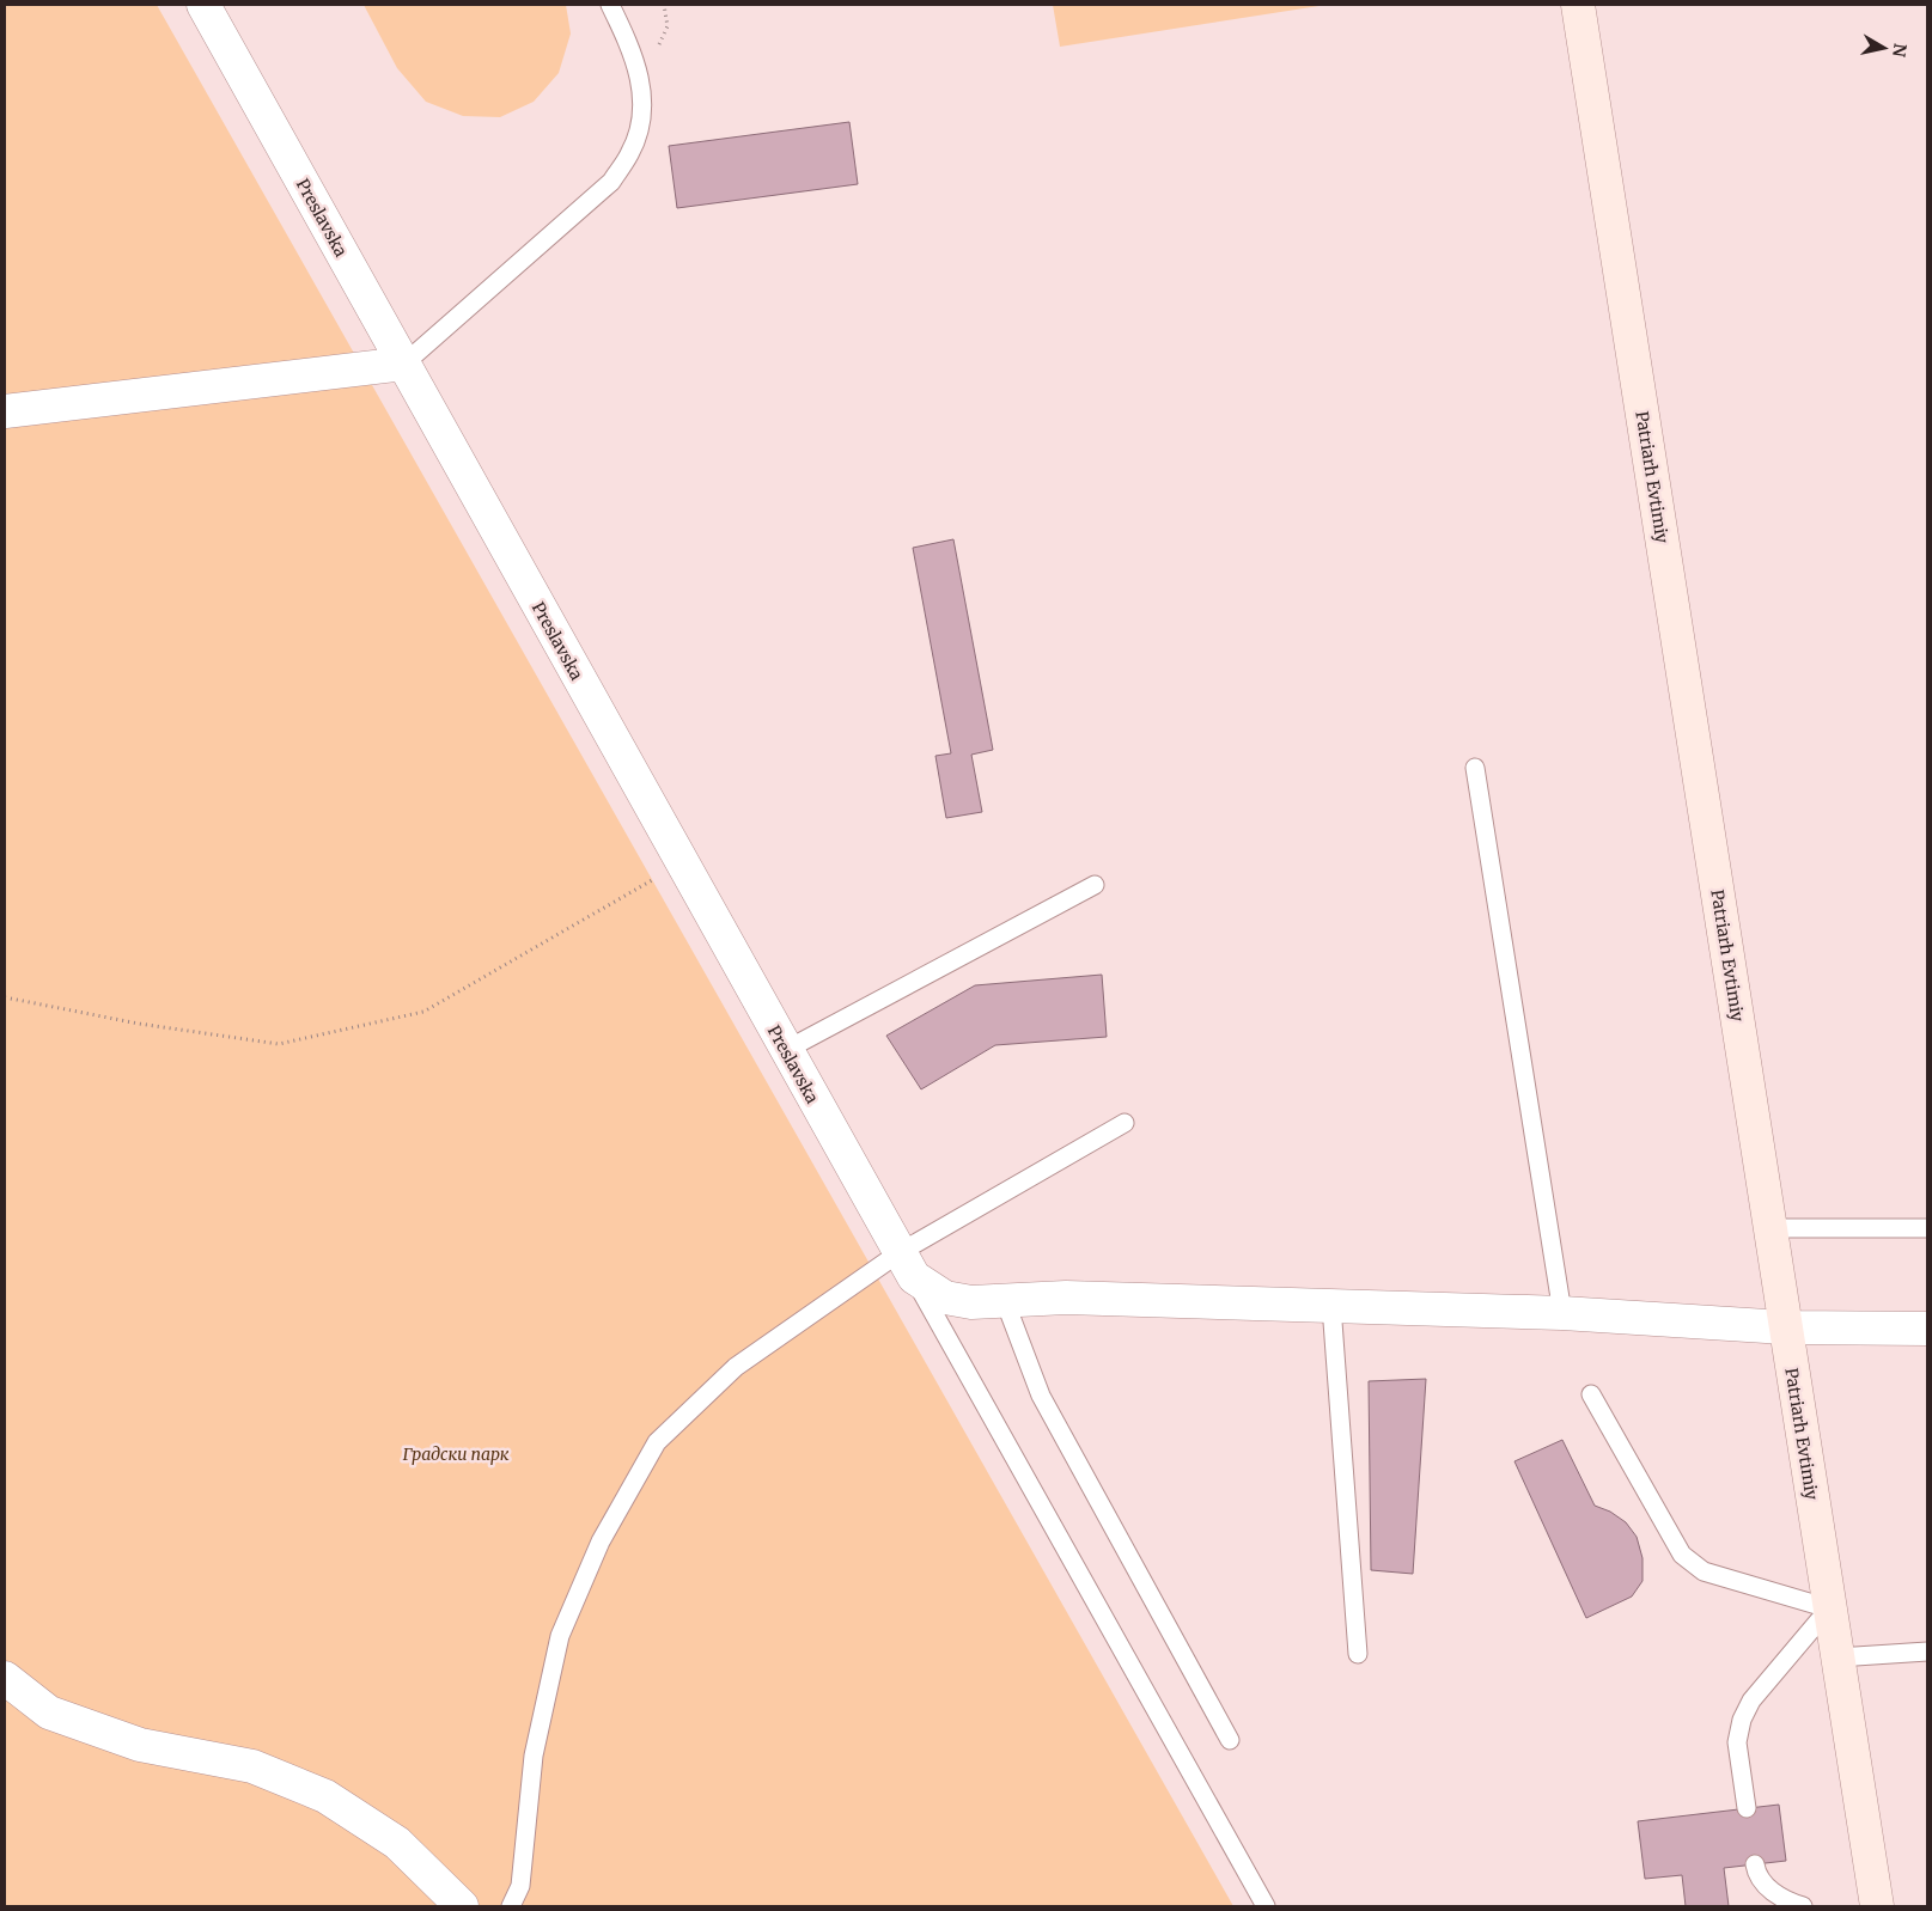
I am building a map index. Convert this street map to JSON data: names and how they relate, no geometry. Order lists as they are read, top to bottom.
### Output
{
  "streets": {
    "main road": ["Patriarh Evtimiy"],
    "street": ["Preslavska"]
  },
  "parks": ["Градски парк"],
  "north": "right"
}
